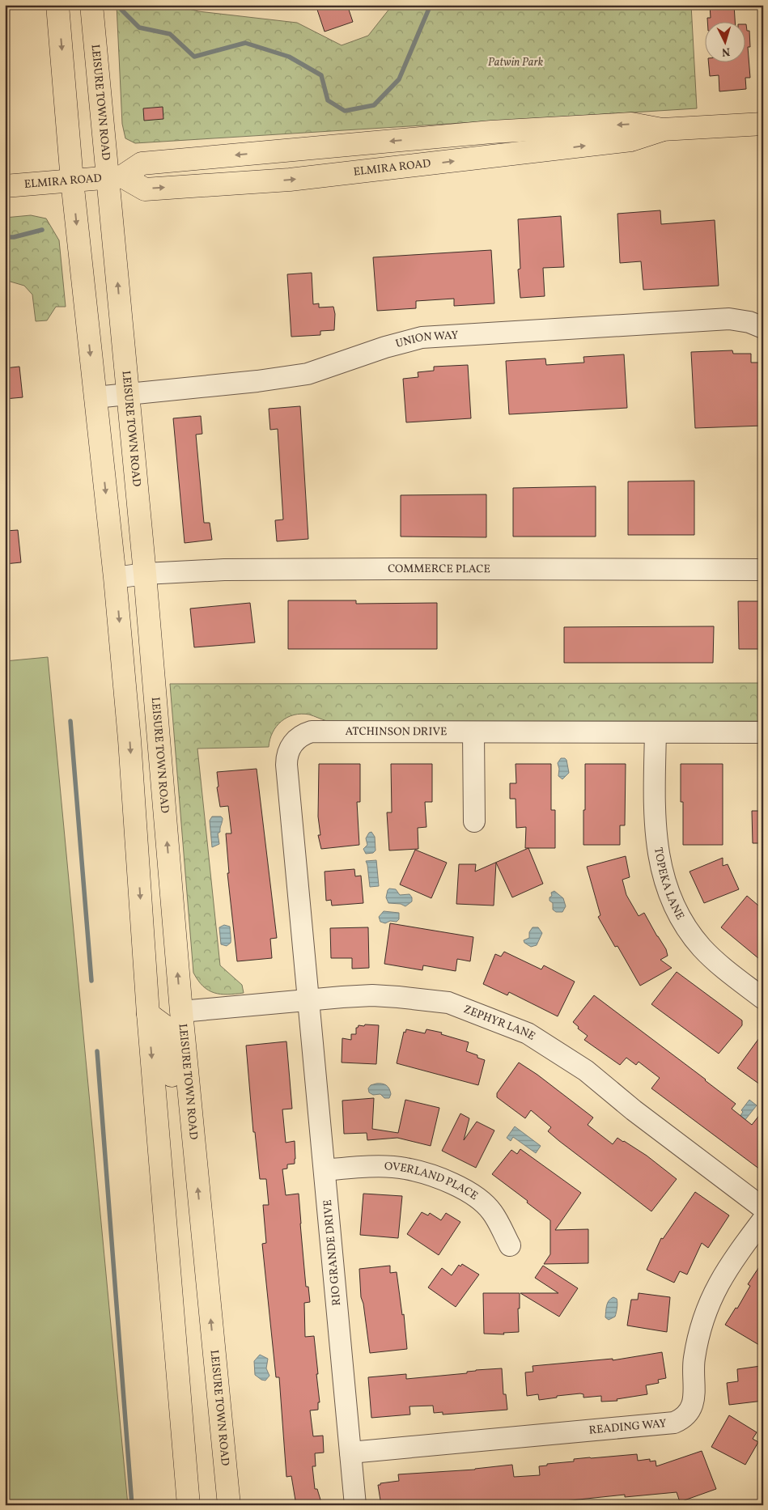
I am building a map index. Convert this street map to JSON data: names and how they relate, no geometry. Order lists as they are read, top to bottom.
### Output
{
  "streets": {
    "main road": ["LEISURE TOWN ROAD", "ELMIRA ROAD"],
    "street": [
      "UNION WAY",
      "COMMERCE PLACE",
      "ATCHINSON DRIVE",
      "TOPEKA LANE",
      "ZEPHYR LANE",
      "OVERLAND PLACE",
      "RIO GRANDE DRIVE",
      "READING WAY"
    ]
  },
  "crossings": [
    ["LEISURE TOWN ROAD", "ELMIRA ROAD"],
    ["LEISURE TOWN ROAD", "UNION WAY"],
    ["LEISURE TOWN ROAD", "COMMERCE PLACE"],
    ["LEISURE TOWN ROAD", "ZEPHYR LANE"],
    ["ATCHINSON DRIVE", "TOPEKA LANE"],
    ["ATCHINSON DRIVE", "ZEPHYR LANE"],
    ["ATCHINSON DRIVE", "RIO GRANDE DRIVE"],
    ["ZEPHYR LANE", "RIO GRANDE DRIVE"],
    ["OVERLAND PLACE", "RIO GRANDE DRIVE"],
    ["RIO GRANDE DRIVE", "READING WAY"]
  ],
  "parks": ["Patwin Park"],
  "north": "bottom"
}
